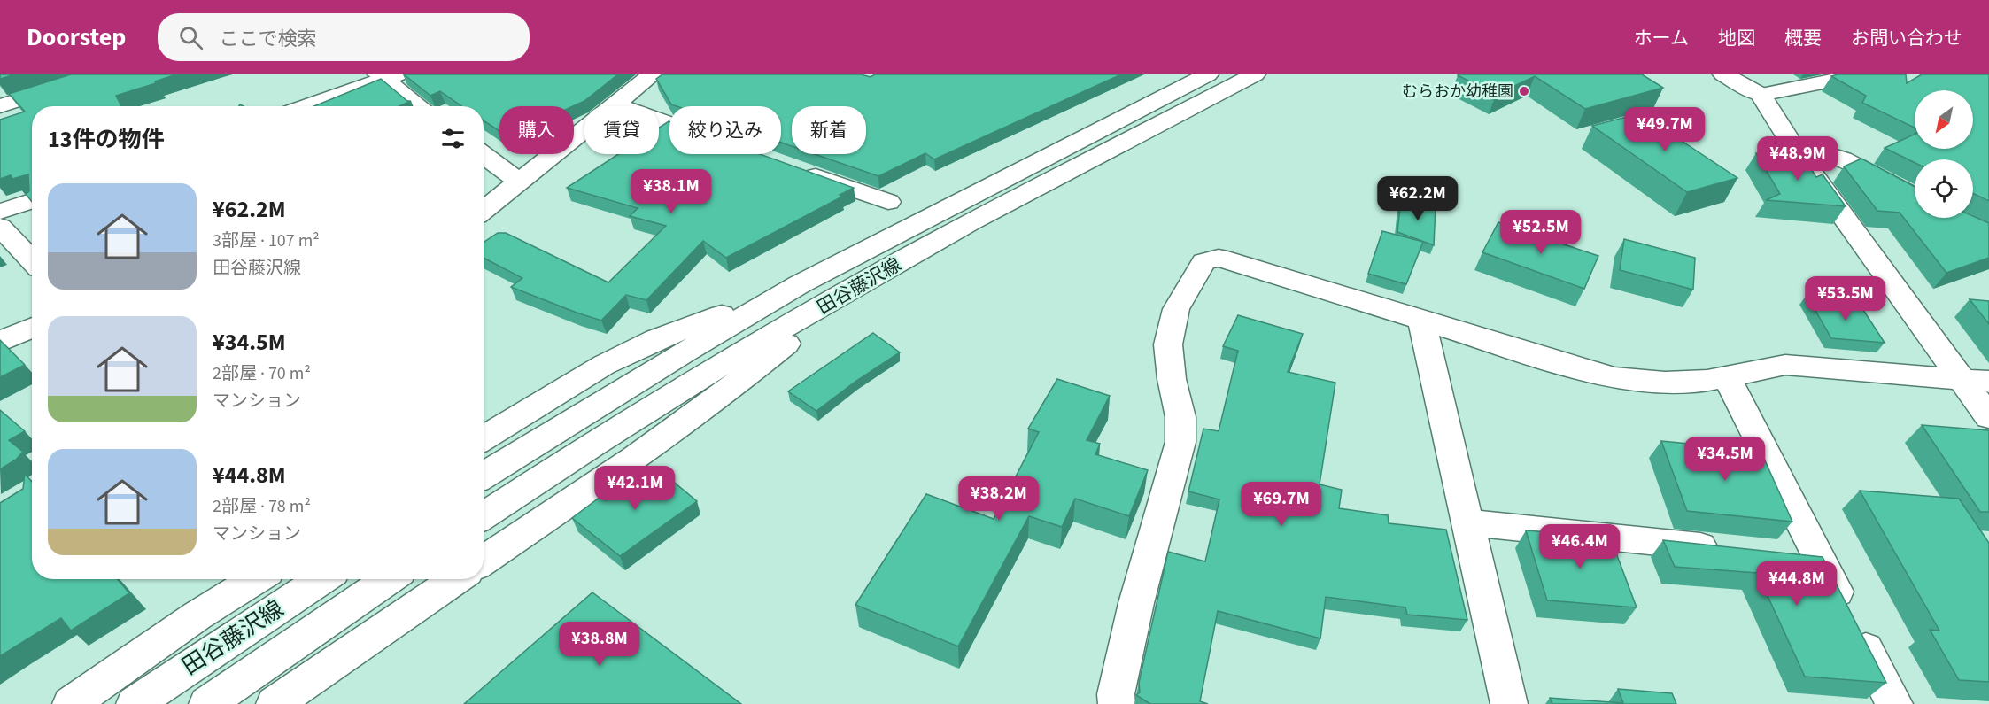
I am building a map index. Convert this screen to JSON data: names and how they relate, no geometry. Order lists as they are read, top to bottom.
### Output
{
  "streets": {
    "street": ["田谷藤沢線"]
  },
  "places": ["むらおか幼稚園"],
  "north": "bottom left",
  "page": {
    "header": "Doorstep",
    "search": "ここで検索",
    "nav": [
      "ホーム",
      "地図",
      "概要",
      "お問い合わせ"
    ],
    "chip": [
      "購入",
      "賃貸",
      "絞り込み",
      "新着"
    ],
    "heading": "13件の物件",
    "price": [
      "¥49.7M",
      "¥48.9M",
      "¥38.1M",
      "¥62.2M",
      "¥52.5M",
      "¥53.5M",
      "¥34.5M",
      "¥42.1M",
      "¥38.2M",
      "¥69.7M",
      "¥46.4M",
      "¥44.8M",
      "¥38.8M"
    ],
    "list": [
      {
        "name": "¥62.2M",
        "note": "3部屋 · 107 m² · 田谷藤沢線"
      },
      {
        "name": "¥34.5M",
        "note": "2部屋 · 70 m² · マンション"
      },
      {
        "name": "¥44.8M",
        "note": "2部屋 · 78 m² · マンション"
      }
    ]
  }
}
